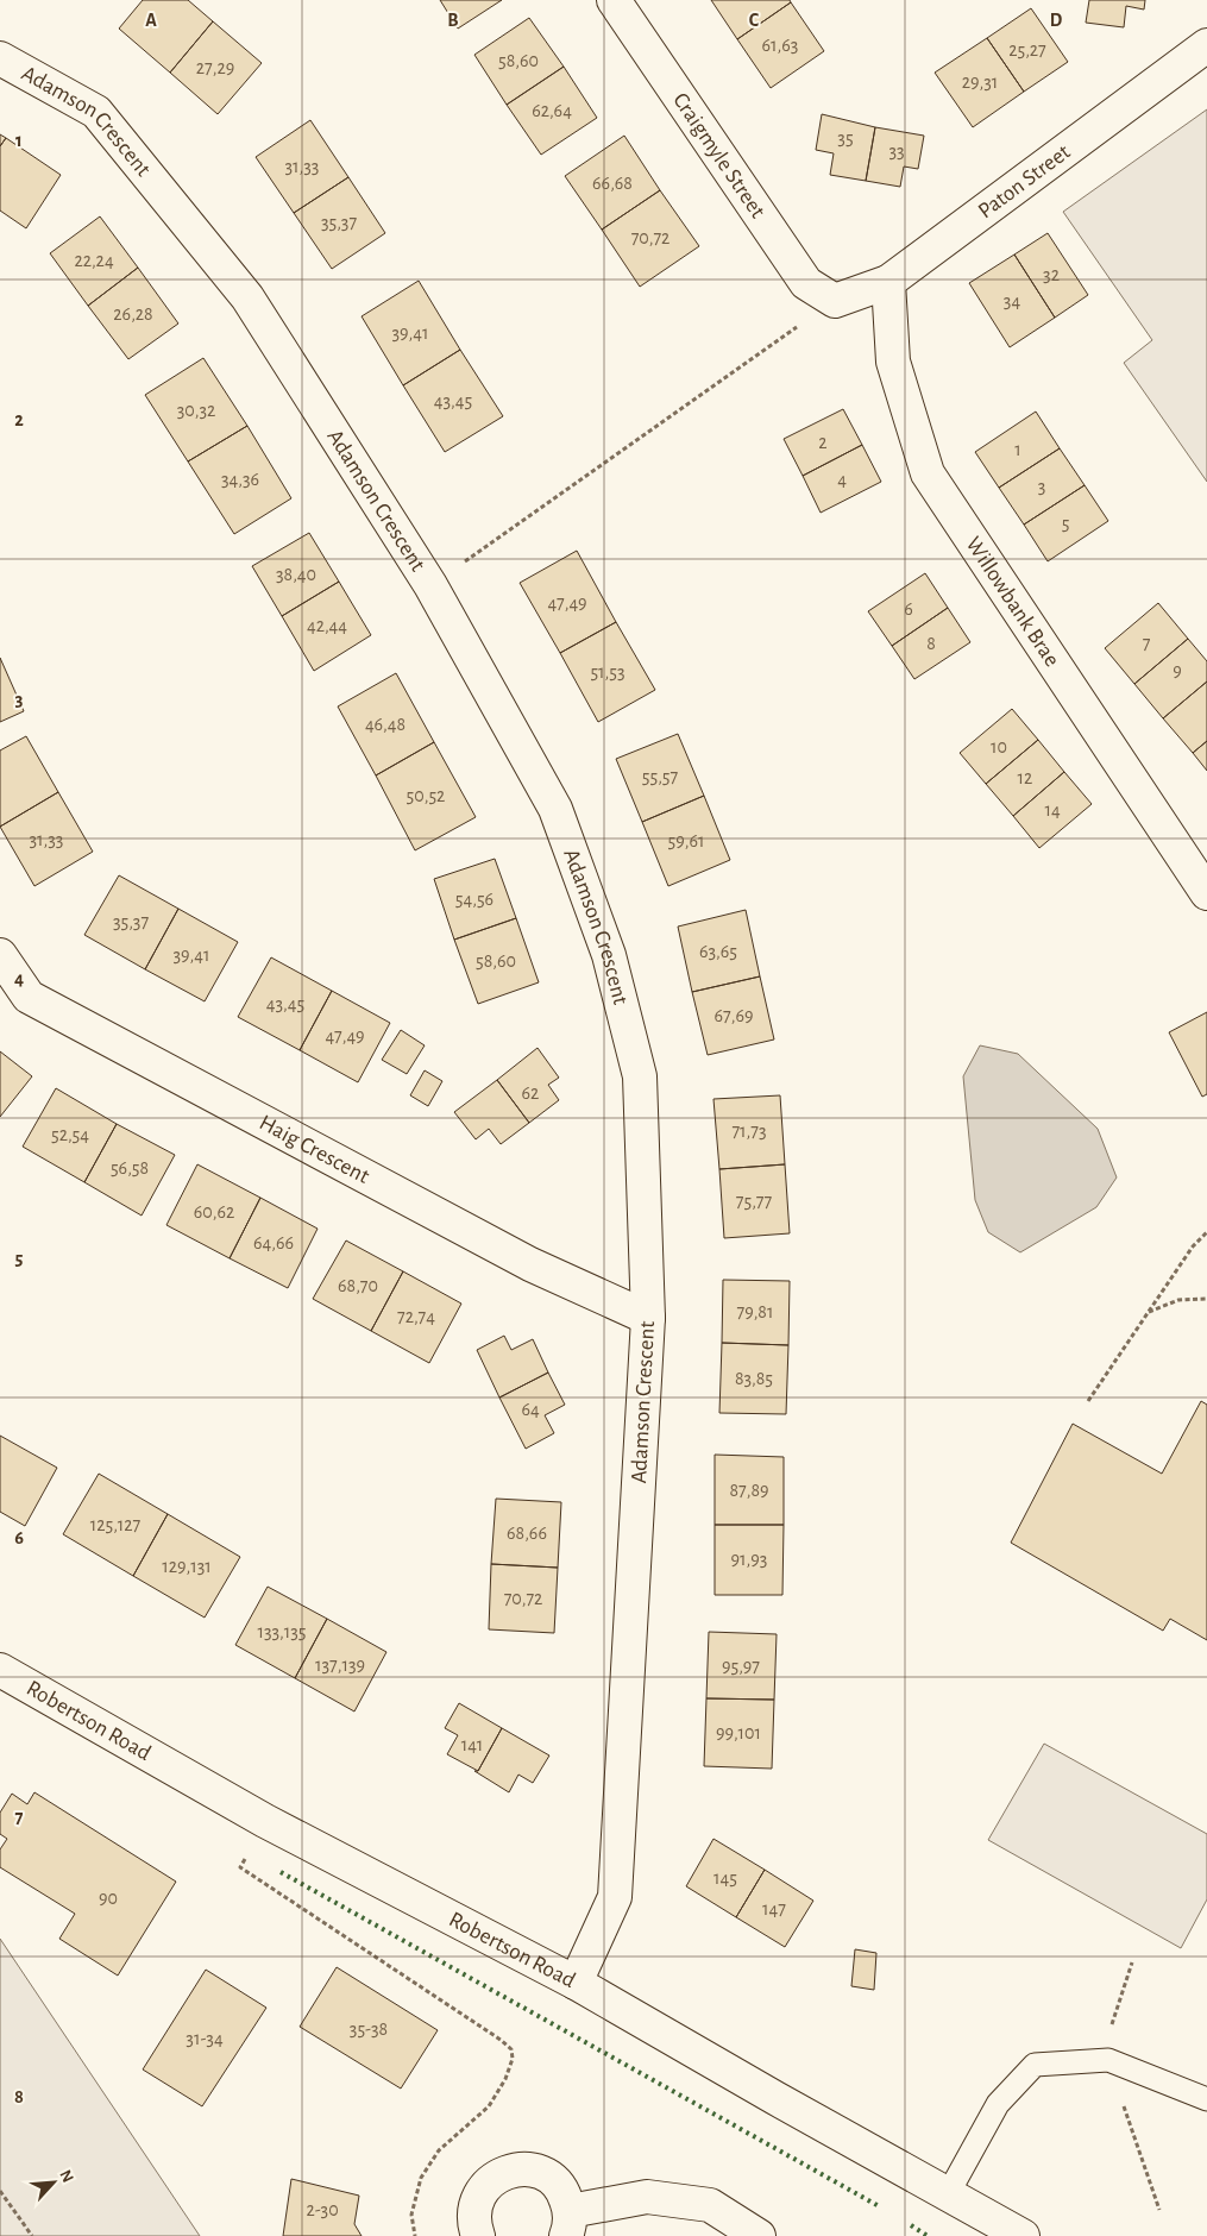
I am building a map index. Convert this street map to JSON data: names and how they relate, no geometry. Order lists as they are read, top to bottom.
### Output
{
  "streets": {
    "street": [
      "Adamson Crescent",
      "Craigmyle Street",
      "Paton Street",
      "Willowbank Brae",
      "Haig Crescent",
      "Robertson Road"
    ]
  },
  "crossings": [
    ["Adamson Crescent", "Haig Crescent"],
    ["Adamson Crescent", "Robertson Road"],
    ["Craigmyle Street", "Paton Street"],
    ["Paton Street", "Willowbank Brae"]
  ],
  "house_numbers": [
    "61,63",
    "25,27",
    "58,60",
    "27,29",
    "29,31",
    "62,64",
    "35",
    "33",
    "31,33",
    "66,68",
    "35,37",
    "70,72",
    "22,24",
    "32",
    "34",
    "26,28",
    "39,41",
    "43,45",
    "30,32",
    "2",
    "1",
    "34,36",
    "4",
    "3",
    "5",
    "38,40",
    "47,49",
    "6",
    "42,44",
    "8",
    "7",
    "9",
    "51,53",
    "46,48",
    "10",
    "55,57",
    "12",
    "50,52",
    "14",
    "31,33",
    "59,61",
    "54,56",
    "35,37",
    "63,65",
    "39,41",
    "58,60",
    "43,45",
    "67,69",
    "47,49",
    "62",
    "71,73",
    "52,54",
    "56,58",
    "75,77",
    "60,62",
    "64,66",
    "68,70",
    "79,81",
    "72,74",
    "83,85",
    "64",
    "87,89",
    "125,127",
    "68,66",
    "91,93",
    "129,131",
    "70,72",
    "133,135",
    "137,139",
    "95,97",
    "99,101",
    "141",
    "145",
    "90",
    "147",
    "35-38",
    "31-34",
    "2-30"
  ],
  "north": "top right",
  "grid": {
    "columns": [
      "A",
      "B",
      "C",
      "D"
    ],
    "rows": [
      "1",
      "2",
      "3",
      "4",
      "5",
      "6",
      "7",
      "8"
    ]
  }
}
